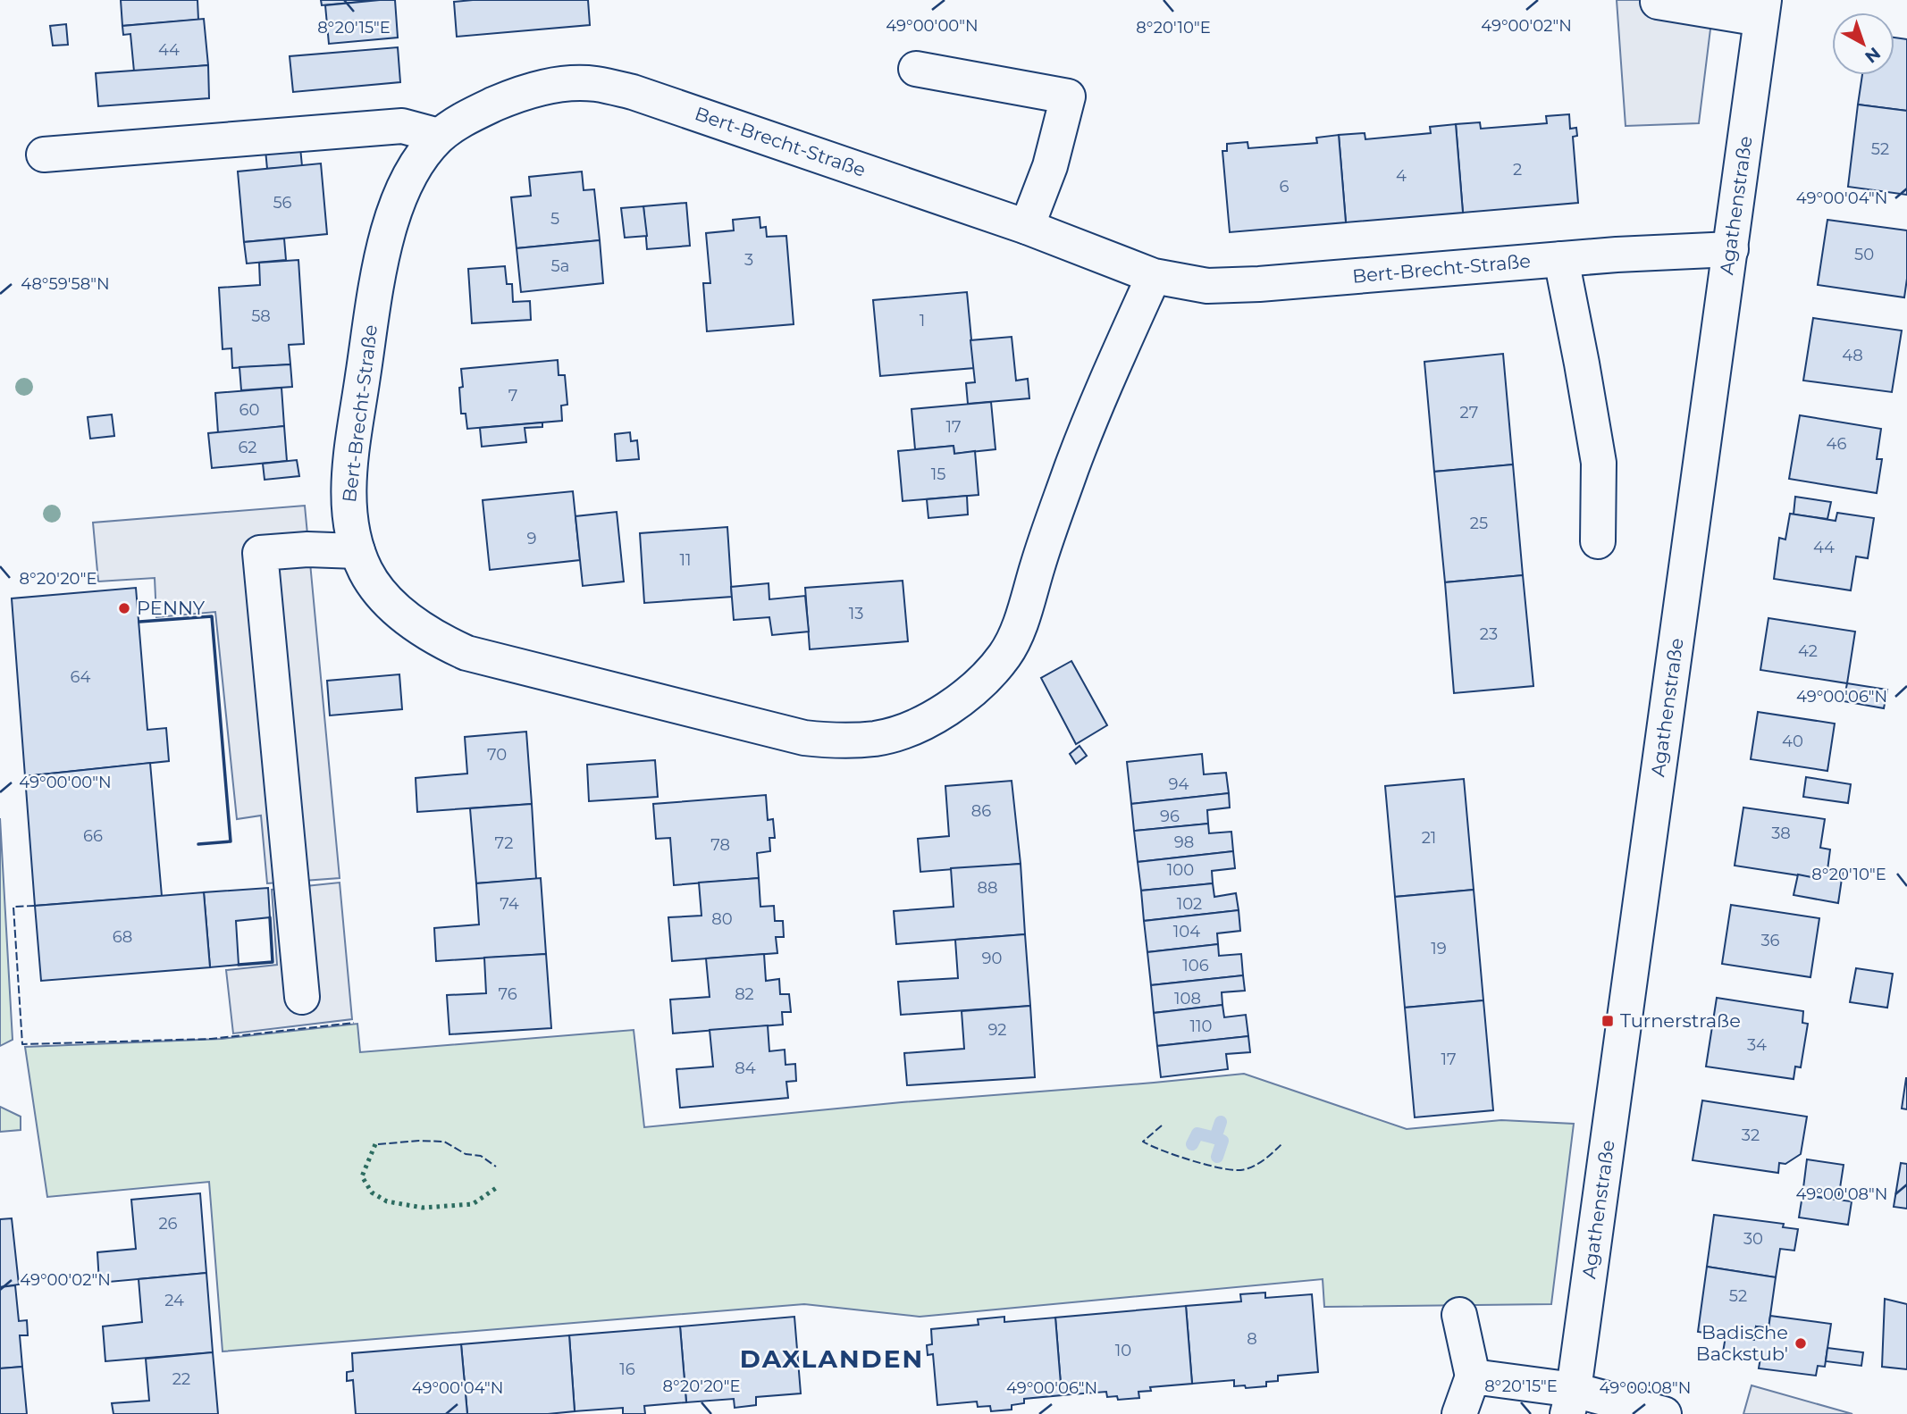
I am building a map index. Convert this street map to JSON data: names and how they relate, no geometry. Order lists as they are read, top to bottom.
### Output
{
  "streets": {
    "street": ["Bert-Brecht-Straße", "Agathenstraße"]
  },
  "crossings": [
    ["Bert-Brecht-Straße", "Agathenstraße"]
  ],
  "districts": ["DAXLANDEN"],
  "places": {
    "other": ["PENNY", "Badische Backstub'"],
    "transit": ["Turnerstraße"]
  },
  "house_numbers": [
    "44",
    "52",
    "2",
    "4",
    "6",
    "56",
    "5",
    "50",
    "3",
    "5a",
    "58",
    "1",
    "48",
    "7",
    "60",
    "27",
    "17",
    "46",
    "62",
    "15",
    "25",
    "9",
    "44",
    "11",
    "13",
    "23",
    "42",
    "64",
    "40",
    "70",
    "94",
    "86",
    "96",
    "38",
    "66",
    "21",
    "98",
    "72",
    "78",
    "100",
    "88",
    "74",
    "102",
    "80",
    "104",
    "68",
    "36",
    "19",
    "90",
    "106",
    "76",
    "82",
    "108",
    "110",
    "92",
    "34",
    "17",
    "84",
    "32",
    "26",
    "30",
    "52",
    "24",
    "8",
    "10",
    "16",
    "22"
  ],
  "north": "bottom right",
  "coordinates": [
    "49°00'00\"N",
    "49°00'02\"N",
    "8°20'15\"E",
    "8°20'10\"E",
    "49°00'04\"N",
    "48°59'58\"N",
    "8°20'20\"E",
    "49°00'06\"N",
    "49°00'08\"N"
  ]
}
